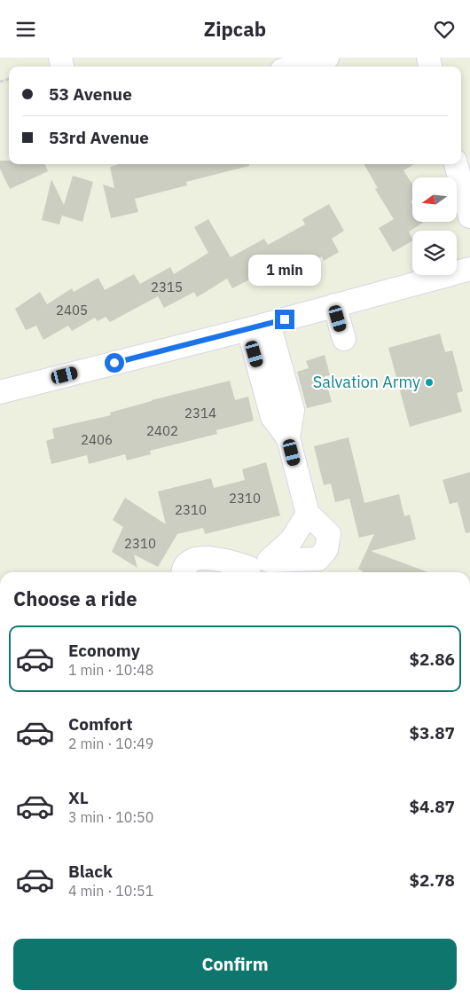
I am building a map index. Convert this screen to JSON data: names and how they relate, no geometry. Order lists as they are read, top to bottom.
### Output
{
  "places": ["Salvation Army"],
  "house_numbers": [
    "2315",
    "2405",
    "2314",
    "2402",
    "2406",
    "2310",
    "2310",
    "2310"
  ],
  "north": "left",
  "page": {
    "header": "Zipcab",
    "banner": ["53 Avenue", "53rd Avenue"],
    "bubble": "1 min",
    "heading": "Choose a ride",
    "list": [
      {
        "name": "Economy",
        "note": "1 min · 10:48",
        "value": "$2.86"
      },
      {
        "name": "Comfort",
        "note": "2 min · 10:49",
        "value": "$3.87"
      },
      {
        "name": "XL",
        "note": "3 min · 10:50",
        "value": "$4.87"
      },
      {
        "name": "Black",
        "note": "4 min · 10:51",
        "value": "$2.78"
      }
    ],
    "buttons": "Confirm"
  }
}
